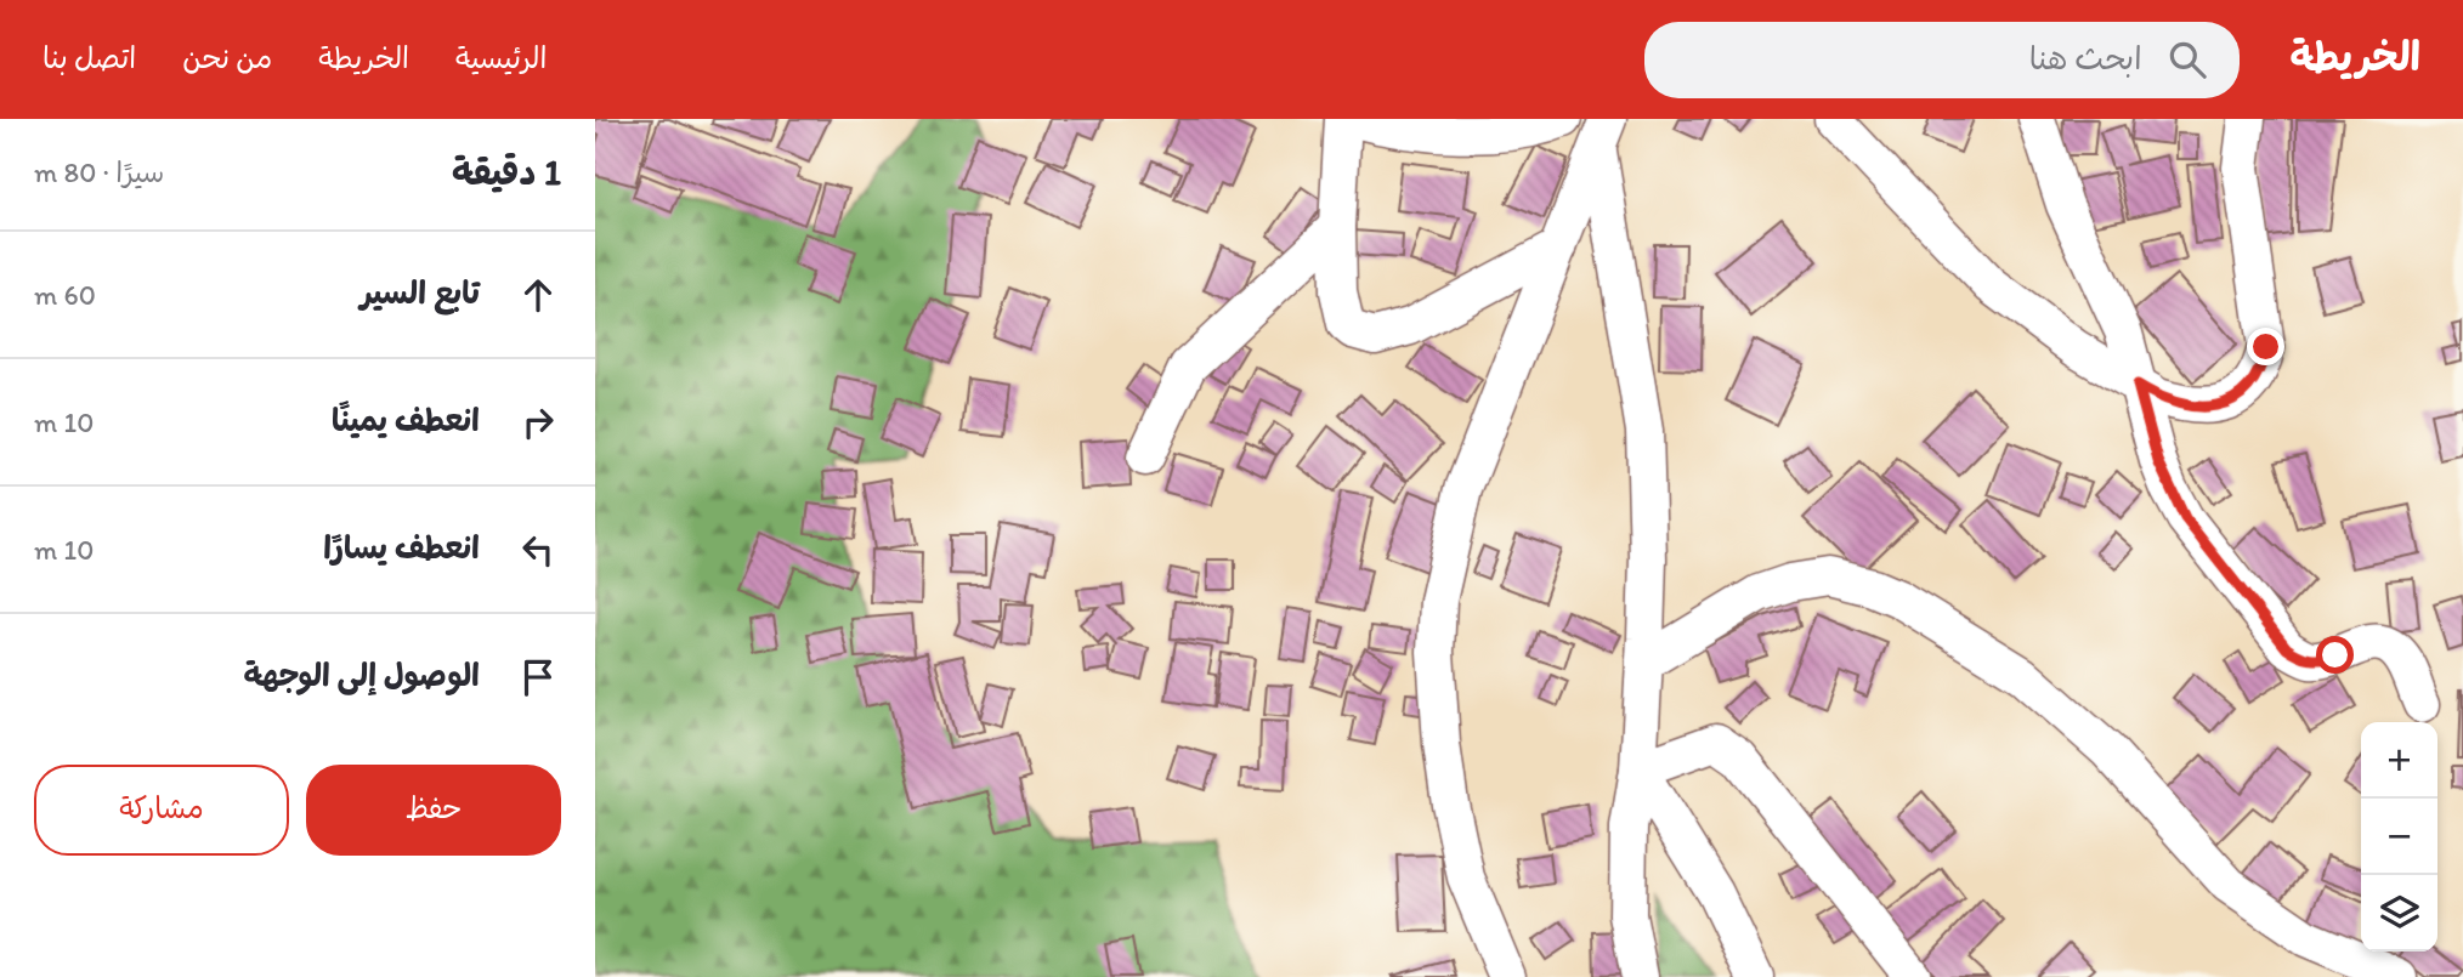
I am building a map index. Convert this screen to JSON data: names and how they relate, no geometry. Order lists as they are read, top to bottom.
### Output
{
  "page": {
    "header": "الخريطة",
    "search": "ابحث هنا",
    "nav": [
      "الرئيسية",
      "الخريطة",
      "من نحن",
      "اتصل بنا"
    ],
    "heading": ["1 دقيقة", "سيرًا · 80 m"],
    "list": [
      ["تابع السير", "60 m"],
      ["انعطف يمينًا", "10 m"],
      ["انعطف يسارًا", "10 m"],
      "الوصول إلى الوجهة"
    ],
    "map_buttons": ["+", "−"],
    "buttons": ["حفظ", "مشاركة"]
  }
}
